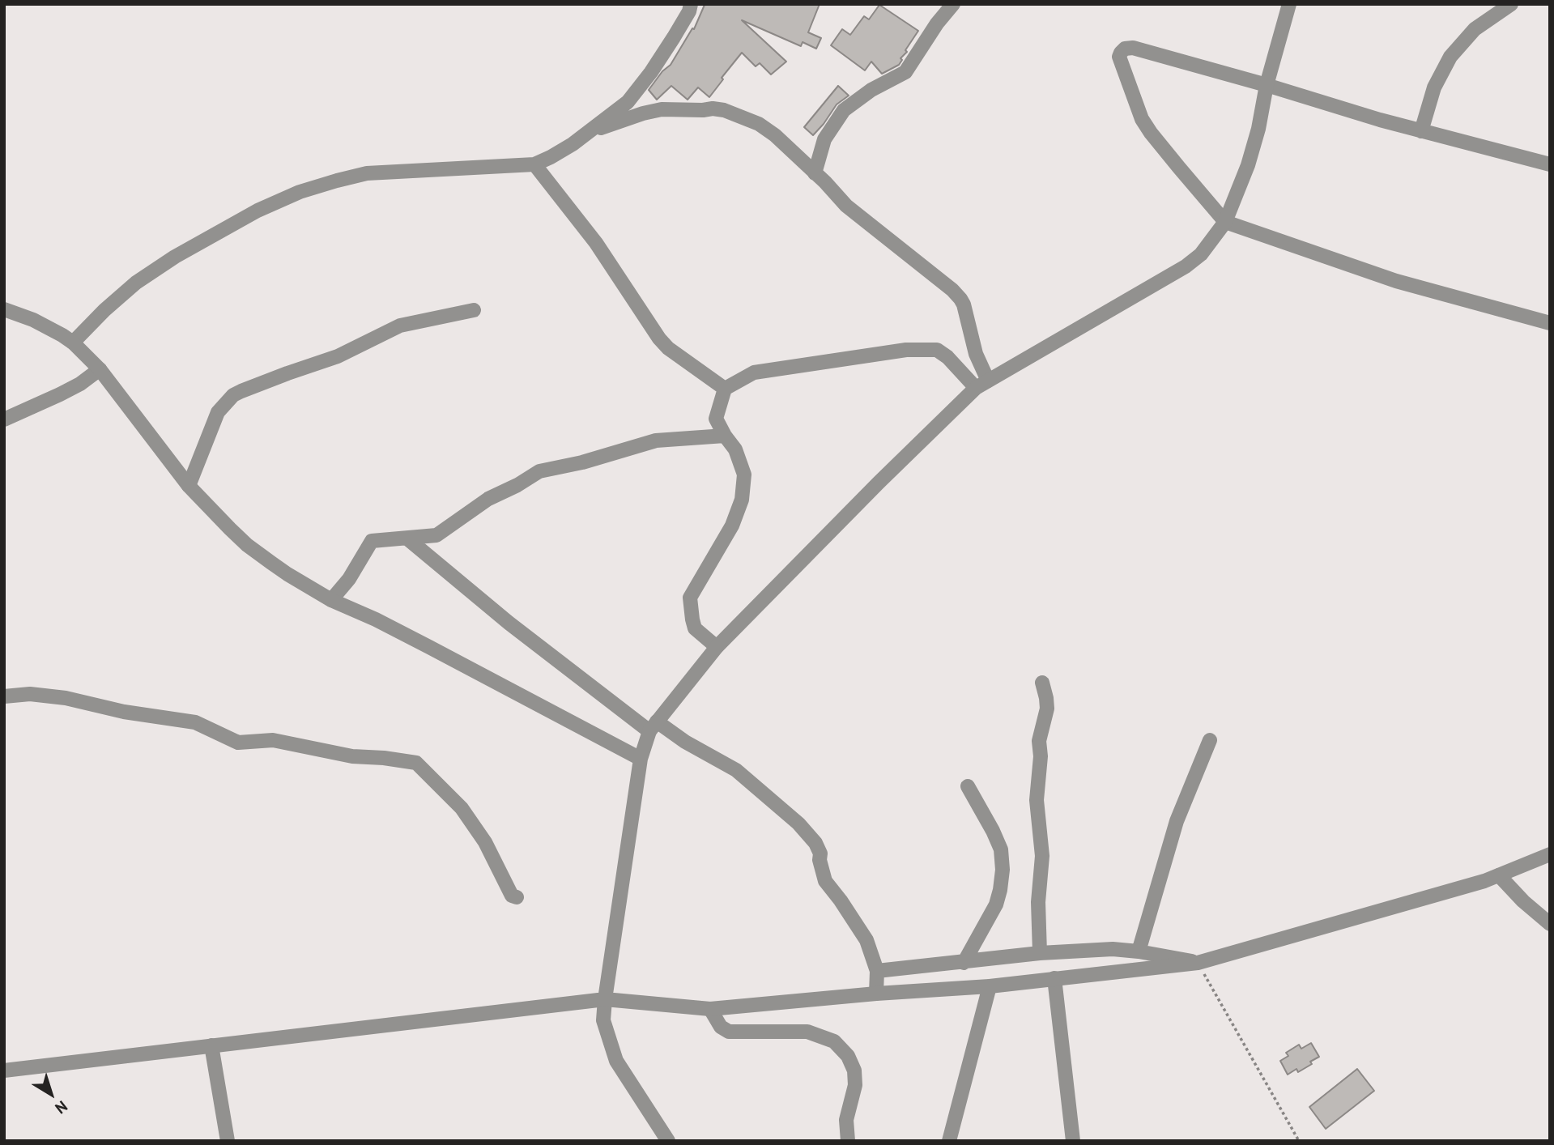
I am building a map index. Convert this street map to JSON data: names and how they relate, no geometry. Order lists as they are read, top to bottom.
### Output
{
  "north": "bottom right"
}
